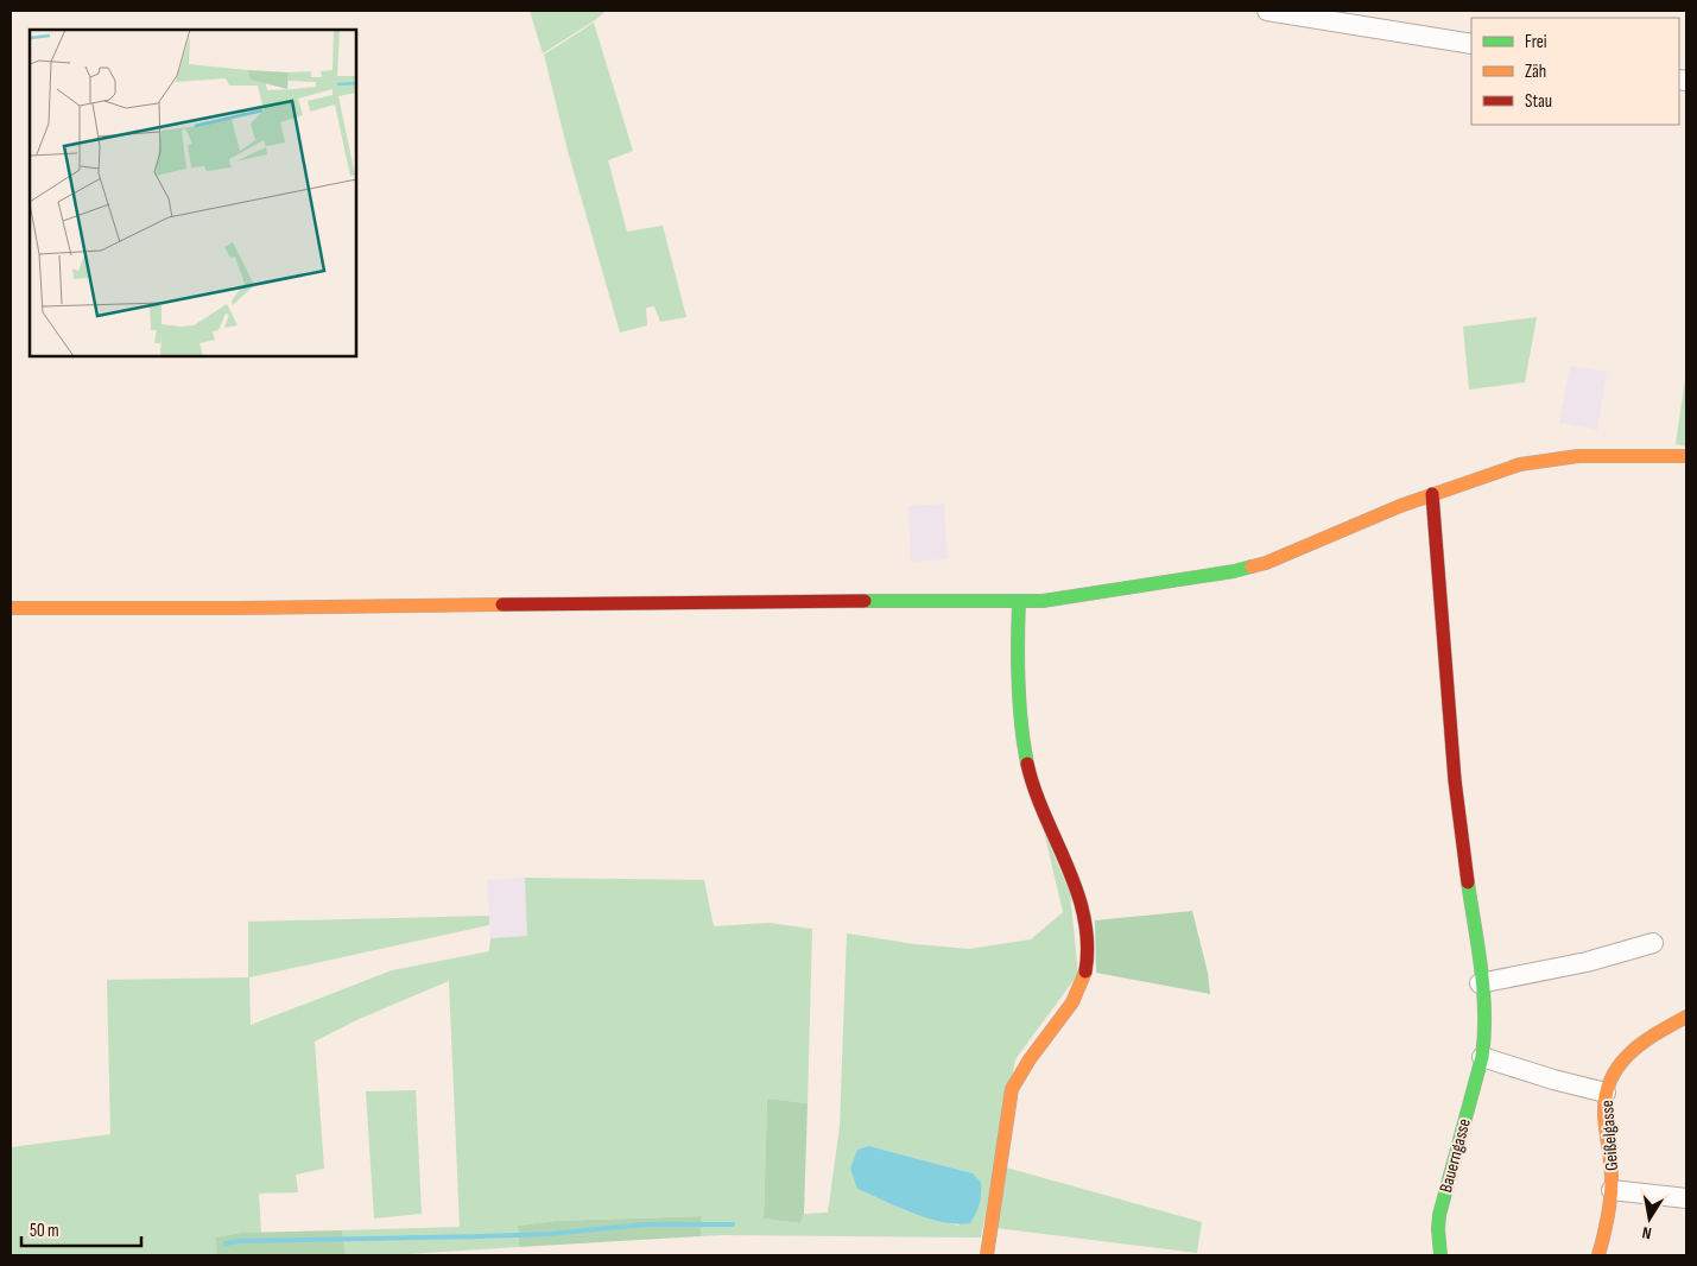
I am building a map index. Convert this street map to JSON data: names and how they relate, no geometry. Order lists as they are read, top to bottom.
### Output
{
  "streets": {
    "street": ["Geißelgasse", "Bauerngasse"]
  },
  "legend": ["Frei", "Zäh", "Stau"],
  "scale_bar": "50 m",
  "north": "bottom"
}
